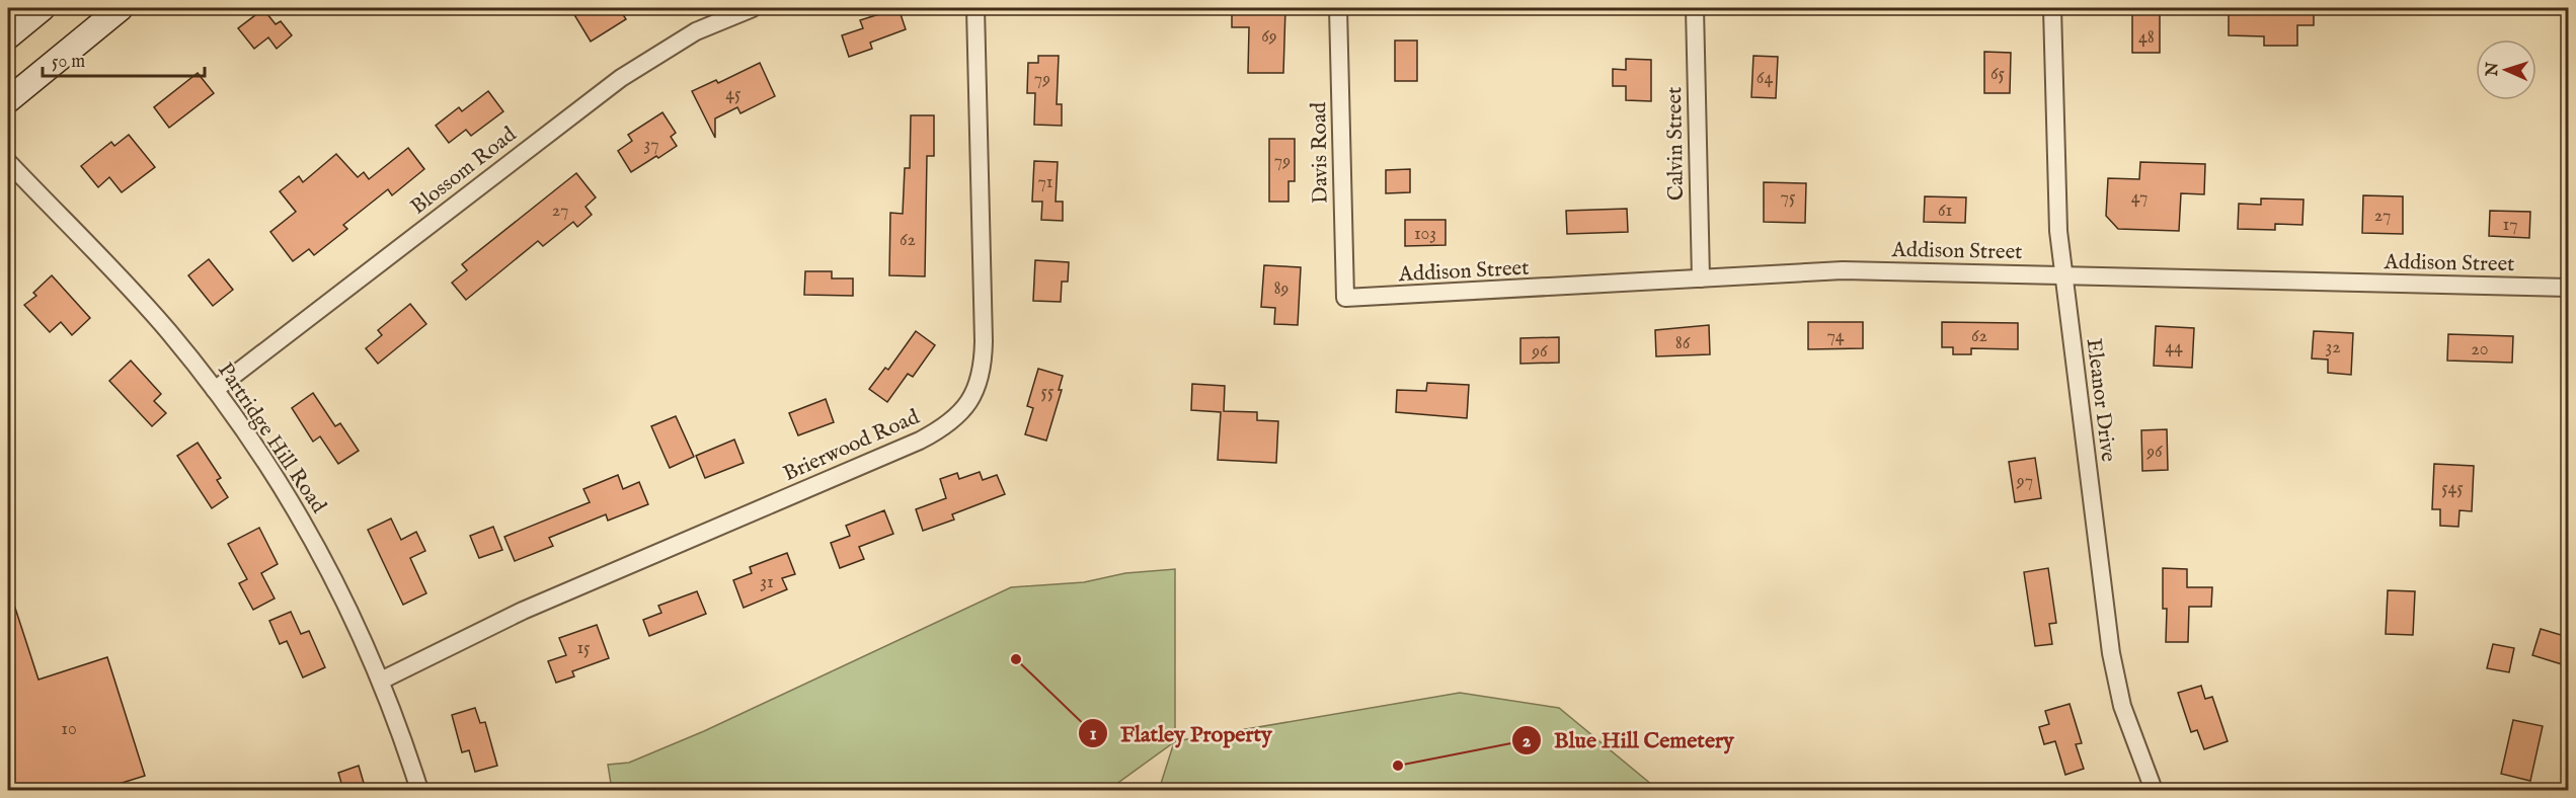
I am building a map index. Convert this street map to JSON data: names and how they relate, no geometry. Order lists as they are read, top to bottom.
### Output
{
  "streets": {
    "street": [
      "Calvin Street",
      "Davis Road",
      "Blossom Road",
      "Addison Street",
      "Eleanor Drive",
      "Partridge Hill Road",
      "Brierwood Road"
    ]
  },
  "crossings": [
    ["Calvin Street", "Addison Street"],
    ["Davis Road", "Addison Street"],
    ["Blossom Road", "Partridge Hill Road"],
    ["Addison Street", "Eleanor Drive"],
    ["Partridge Hill Road", "Brierwood Road"]
  ],
  "places": ["Flatley Property", "Blue Hill Cemetery"],
  "house_numbers": [
    "69",
    "48",
    "65",
    "64",
    "79",
    "45",
    "37",
    "79",
    "71",
    "75",
    "47",
    "27",
    "61",
    "27",
    "17",
    "103",
    "62",
    "89",
    "74",
    "62",
    "86",
    "44",
    "32",
    "20",
    "96",
    "55",
    "96",
    "97",
    "545",
    "31",
    "15",
    "10"
  ],
  "scale_bar": "50 m",
  "north": "left"
}
